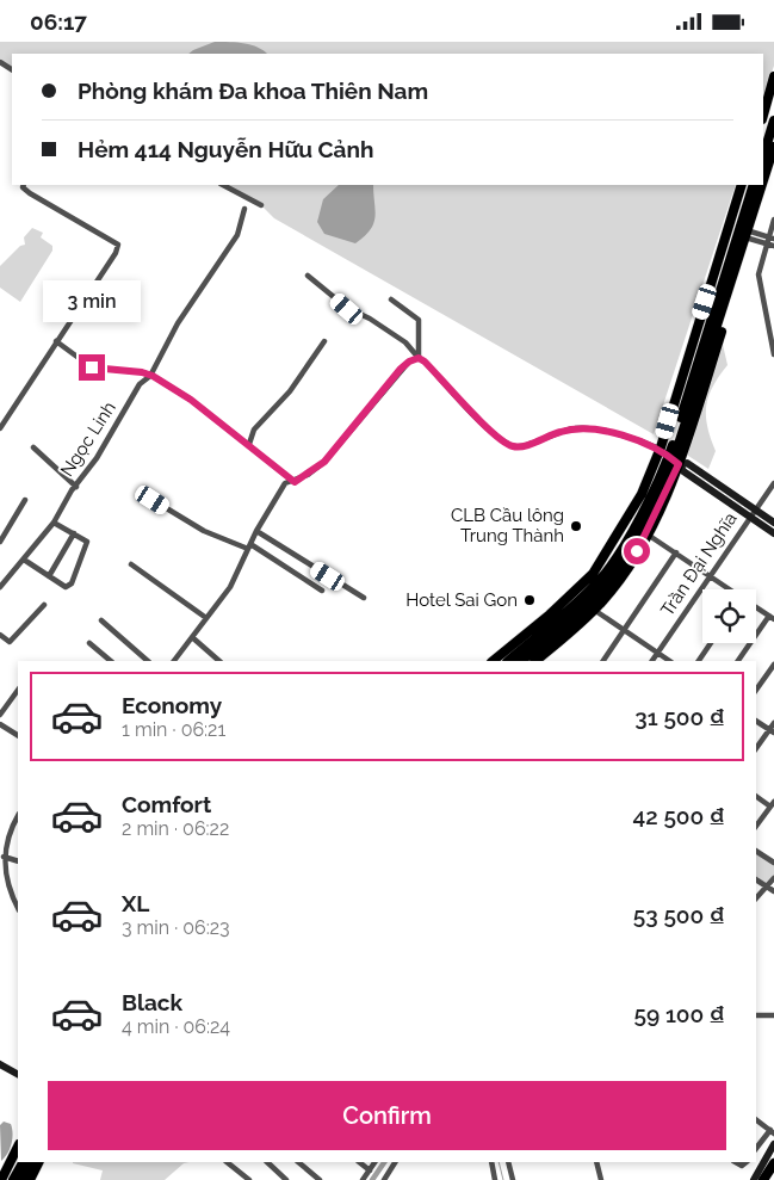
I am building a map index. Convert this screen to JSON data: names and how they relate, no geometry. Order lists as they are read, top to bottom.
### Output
{
  "streets": {
    "street": ["Ngọc Linh", "Trần Đại Nghĩa"]
  },
  "places": ["CLB Cầu lông Trung Thành", "Hotel Sai Gon"],
  "page": {
    "status": "06:17",
    "banner": ["Phòng khám Đa khoa Thiên Nam", "Hẻm 414 Nguyễn Hữu Cảnh"],
    "bubble": "3 min",
    "list": [
      {
        "name": "Economy",
        "note": "1 min · 06:21",
        "value": "31 500 ₫"
      },
      {
        "name": "Comfort",
        "note": "2 min · 06:22",
        "value": "42 500 ₫"
      },
      {
        "name": "XL",
        "note": "3 min · 06:23",
        "value": "53 500 ₫"
      },
      {
        "name": "Black",
        "note": "4 min · 06:24",
        "value": "59 100 ₫"
      }
    ],
    "buttons": "Confirm"
  }
}
